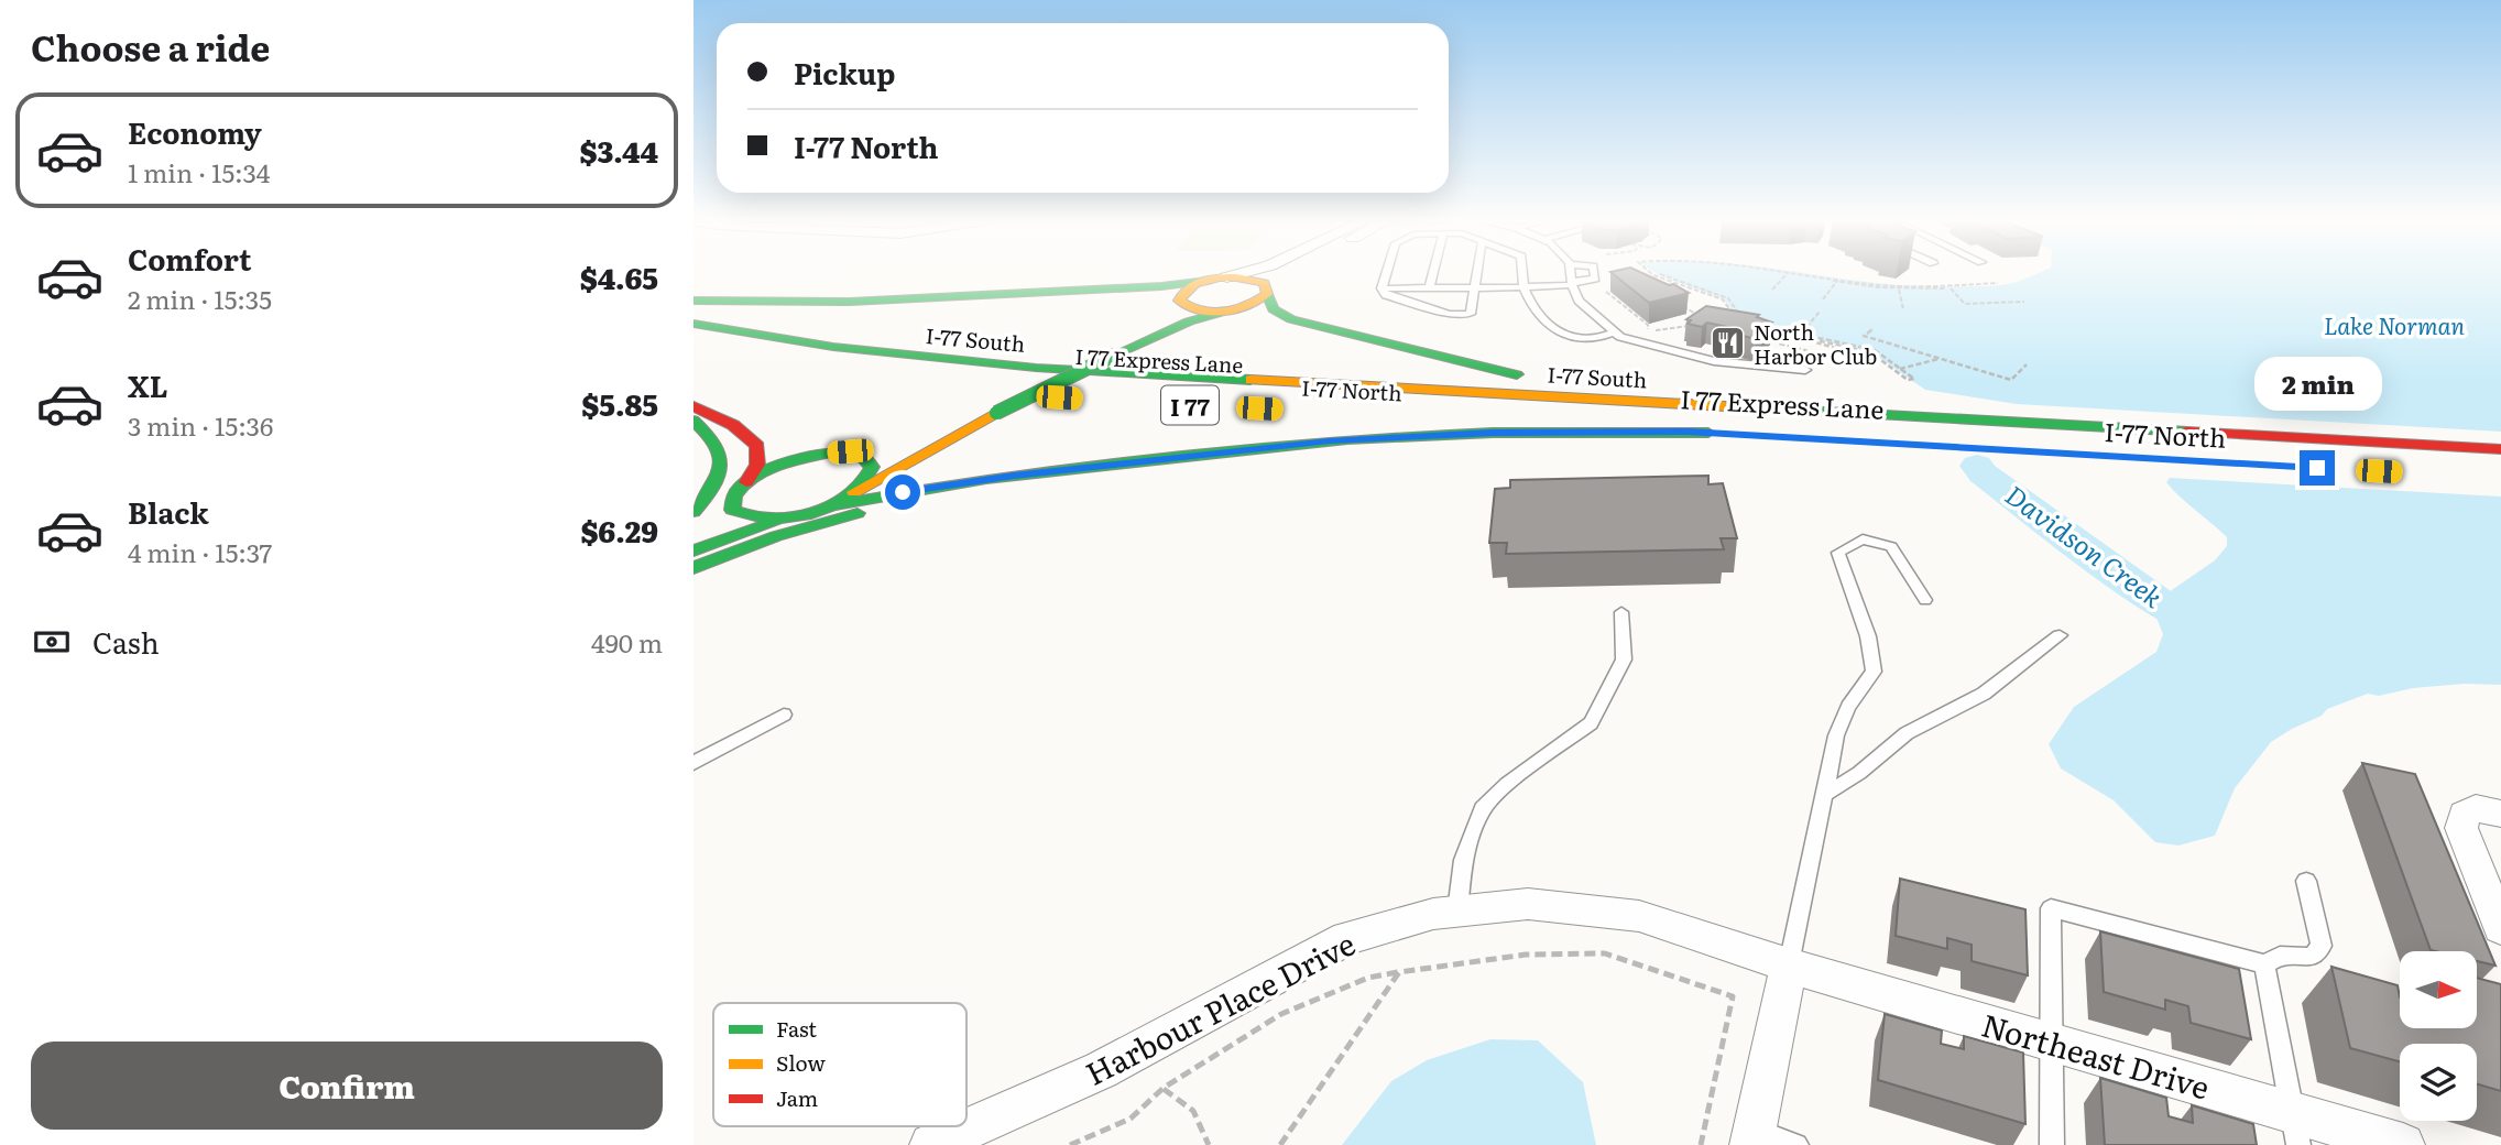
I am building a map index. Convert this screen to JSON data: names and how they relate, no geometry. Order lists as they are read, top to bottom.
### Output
{
  "streets": {
    "main road": ["I-77 South", "I 77 Express Lane", "I 77"],
    "street": ["Harbour Place Drive", "Northeast Drive"]
  },
  "crossings": [
    ["Harbour Place Drive", "Northeast Drive"]
  ],
  "water": ["Lake Norman", "Davidson Creek"],
  "places": {
    "restaurant": ["North Harbor Club"]
  },
  "legend": ["Fast", "Slow", "Jam"],
  "north": "right",
  "page": {
    "heading": "Choose a ride",
    "banner": ["Pickup", "I-77 North"],
    "list": [
      {
        "name": "Economy",
        "note": "1 min · 15:34",
        "value": "$3.44"
      },
      {
        "name": "Comfort",
        "note": "2 min · 15:35",
        "value": "$4.65"
      },
      {
        "name": "XL",
        "note": "3 min · 15:36",
        "value": "$5.85"
      },
      {
        "name": "Black",
        "note": "4 min · 15:37",
        "value": "$6.29"
      }
    ],
    "bubble": "2 min",
    "pay": ["Cash", "490 m"],
    "buttons": "Confirm"
  }
}
